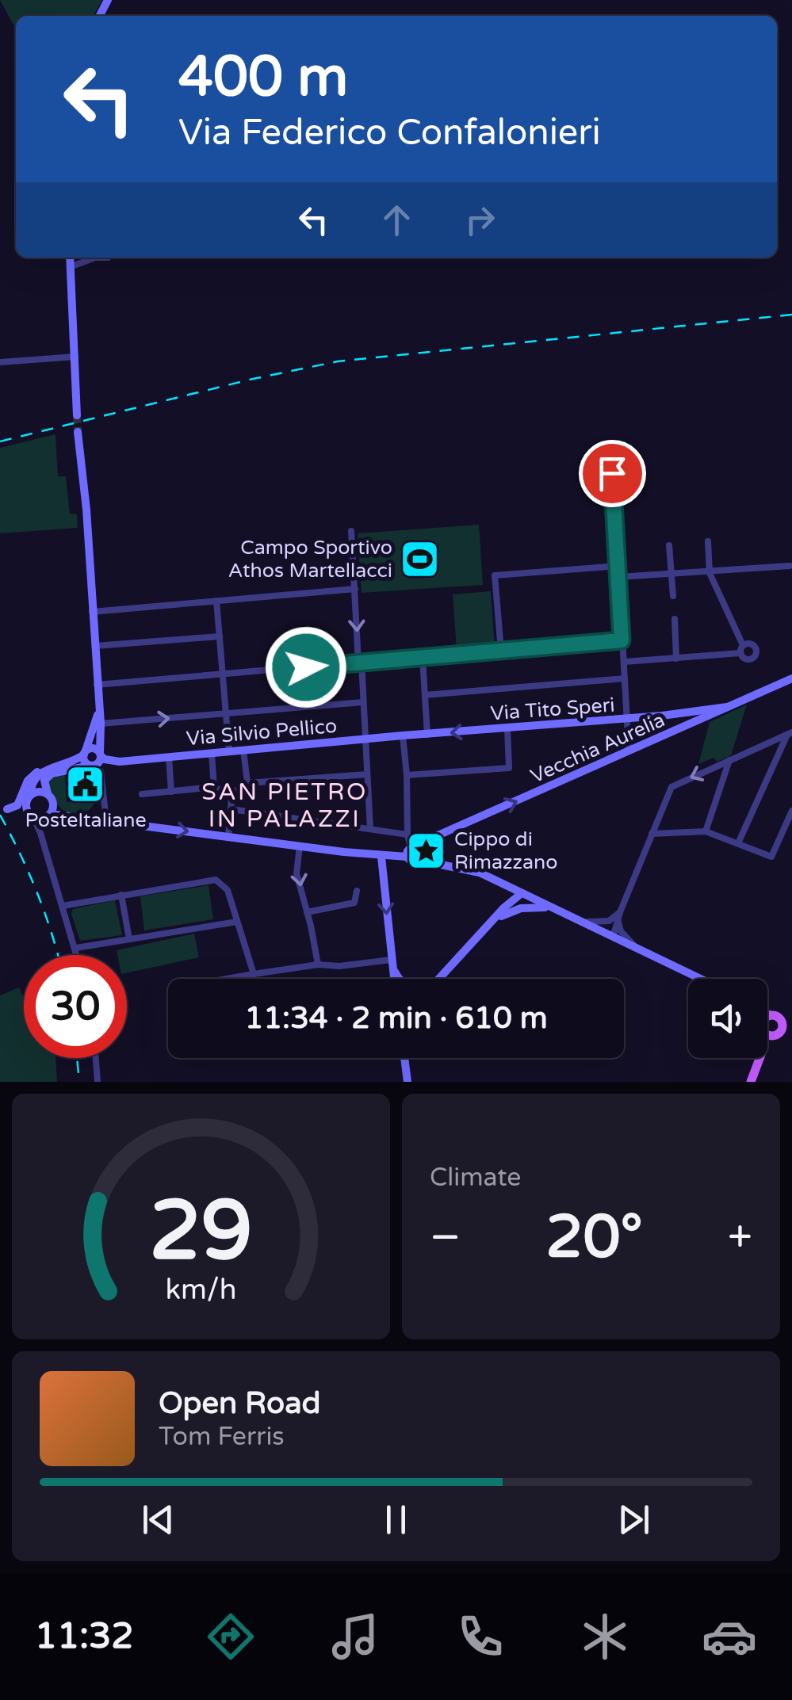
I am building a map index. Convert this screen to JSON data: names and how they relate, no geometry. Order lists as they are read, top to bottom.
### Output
{
  "streets": {
    "main road": ["Via Tito Speri", "Via Silvio Pellico", "Vecchia Aurelia"]
  },
  "crossings": [
    ["Via Tito Speri", "Via Silvio Pellico"],
    ["Via Tito Speri", "Vecchia Aurelia"]
  ],
  "one_way": ["Vecchia Aurelia"],
  "districts": ["SAN PIETRO IN PALAZZI"],
  "places": {
    "sports": ["Campo Sportivo Athos Martellacci"],
    "public building": ["PosteItaliane"],
    "place": ["Cippo di Rimazzano"]
  },
  "page": {
    "turn": ["400 m", "Via Federico Confalonieri"],
    "limit": "30",
    "trip": "11:34 · 2 min · 610 m",
    "tile": "Climate",
    "heat": ["−", "20°", "+"],
    "song": ["Open Road", "Tom Ferris"],
    "tabs": "11:32",
    "gauge": ["29", "km/h"]
  }
}
